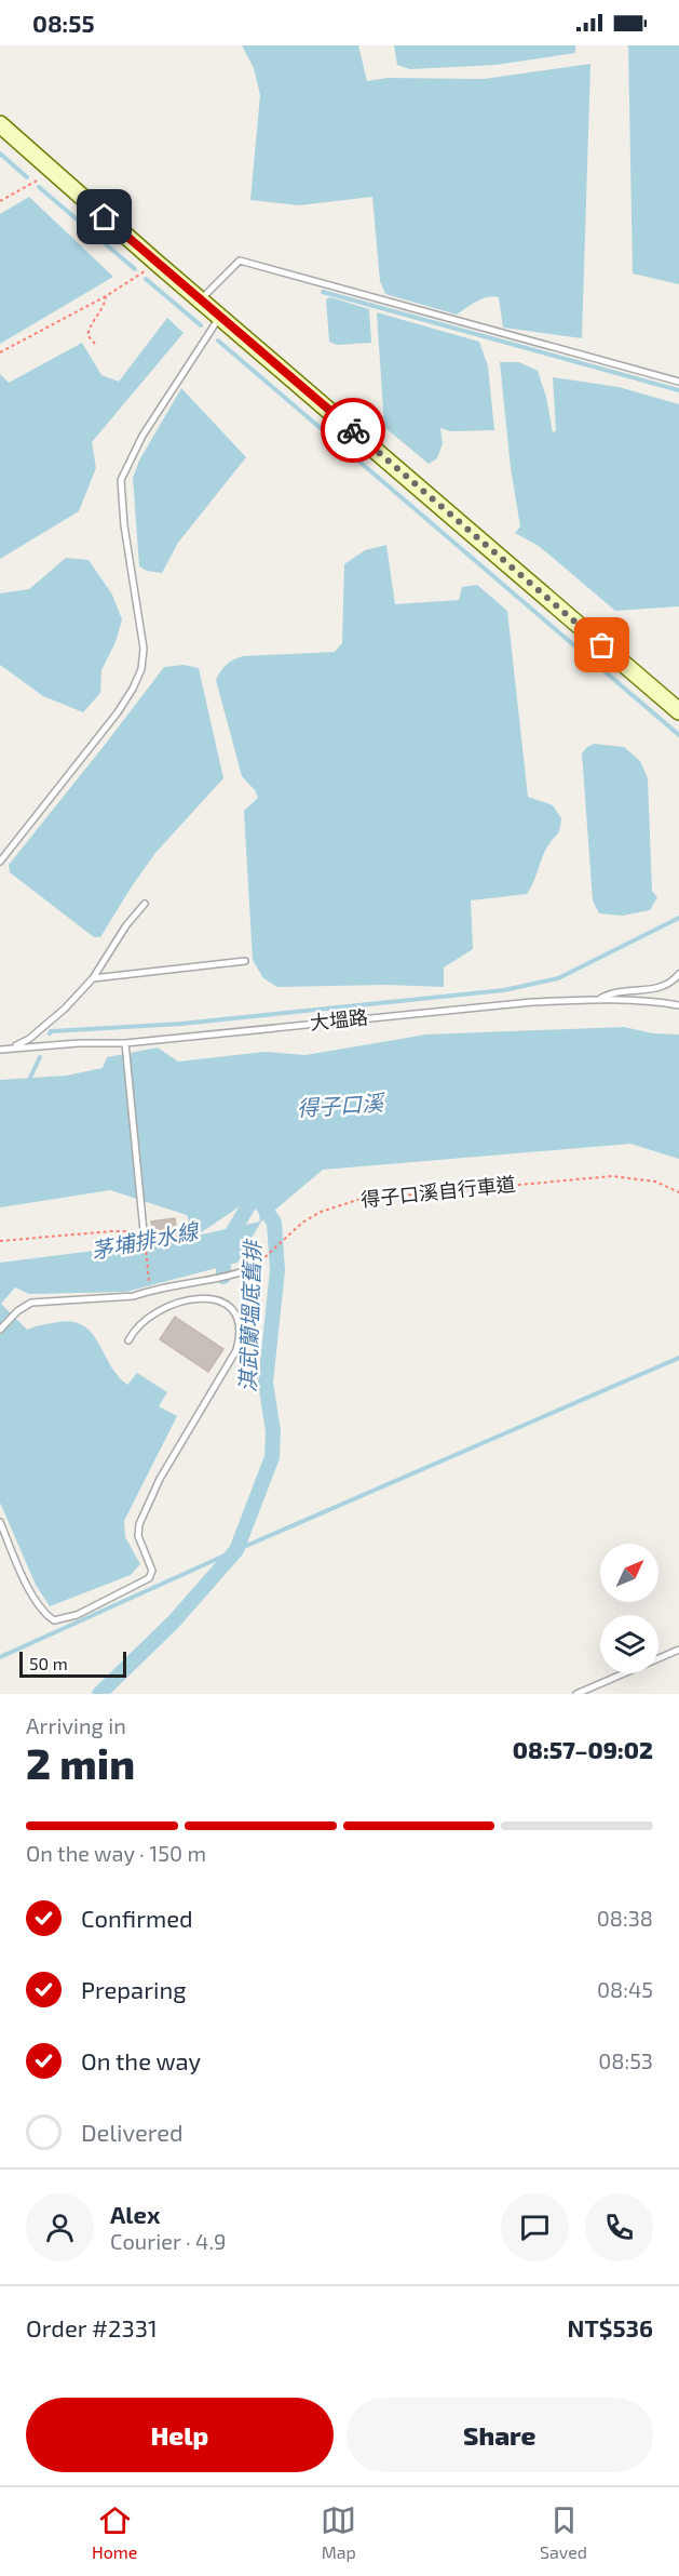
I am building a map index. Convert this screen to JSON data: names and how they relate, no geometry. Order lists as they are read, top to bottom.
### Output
{
  "streets": {
    "lane": ["大塭路"],
    "path": ["得子口溪自行車道"]
  },
  "water": ["得子口溪", "茅埔排水線", "淇武蘭塭底舊排"],
  "scale_bar": "50 m",
  "north": "top right",
  "page": {
    "status": "08:55",
    "scale": "50 m",
    "heading": ["2 min", "Arriving in", "08:57–09:02"],
    "panel": [
      "Alex",
      "Courier · 4.9",
      "Order #2331",
      "NT$536"
    ],
    "bar": "On the way · 150 m",
    "list": [
      ["Confirmed", "08:38"],
      ["Preparing", "08:45"],
      ["On the way", "08:53"],
      "Delivered"
    ],
    "buttons": ["Help", "Share"],
    "tabs": ["Home", "Map", "Saved"]
  }
}
